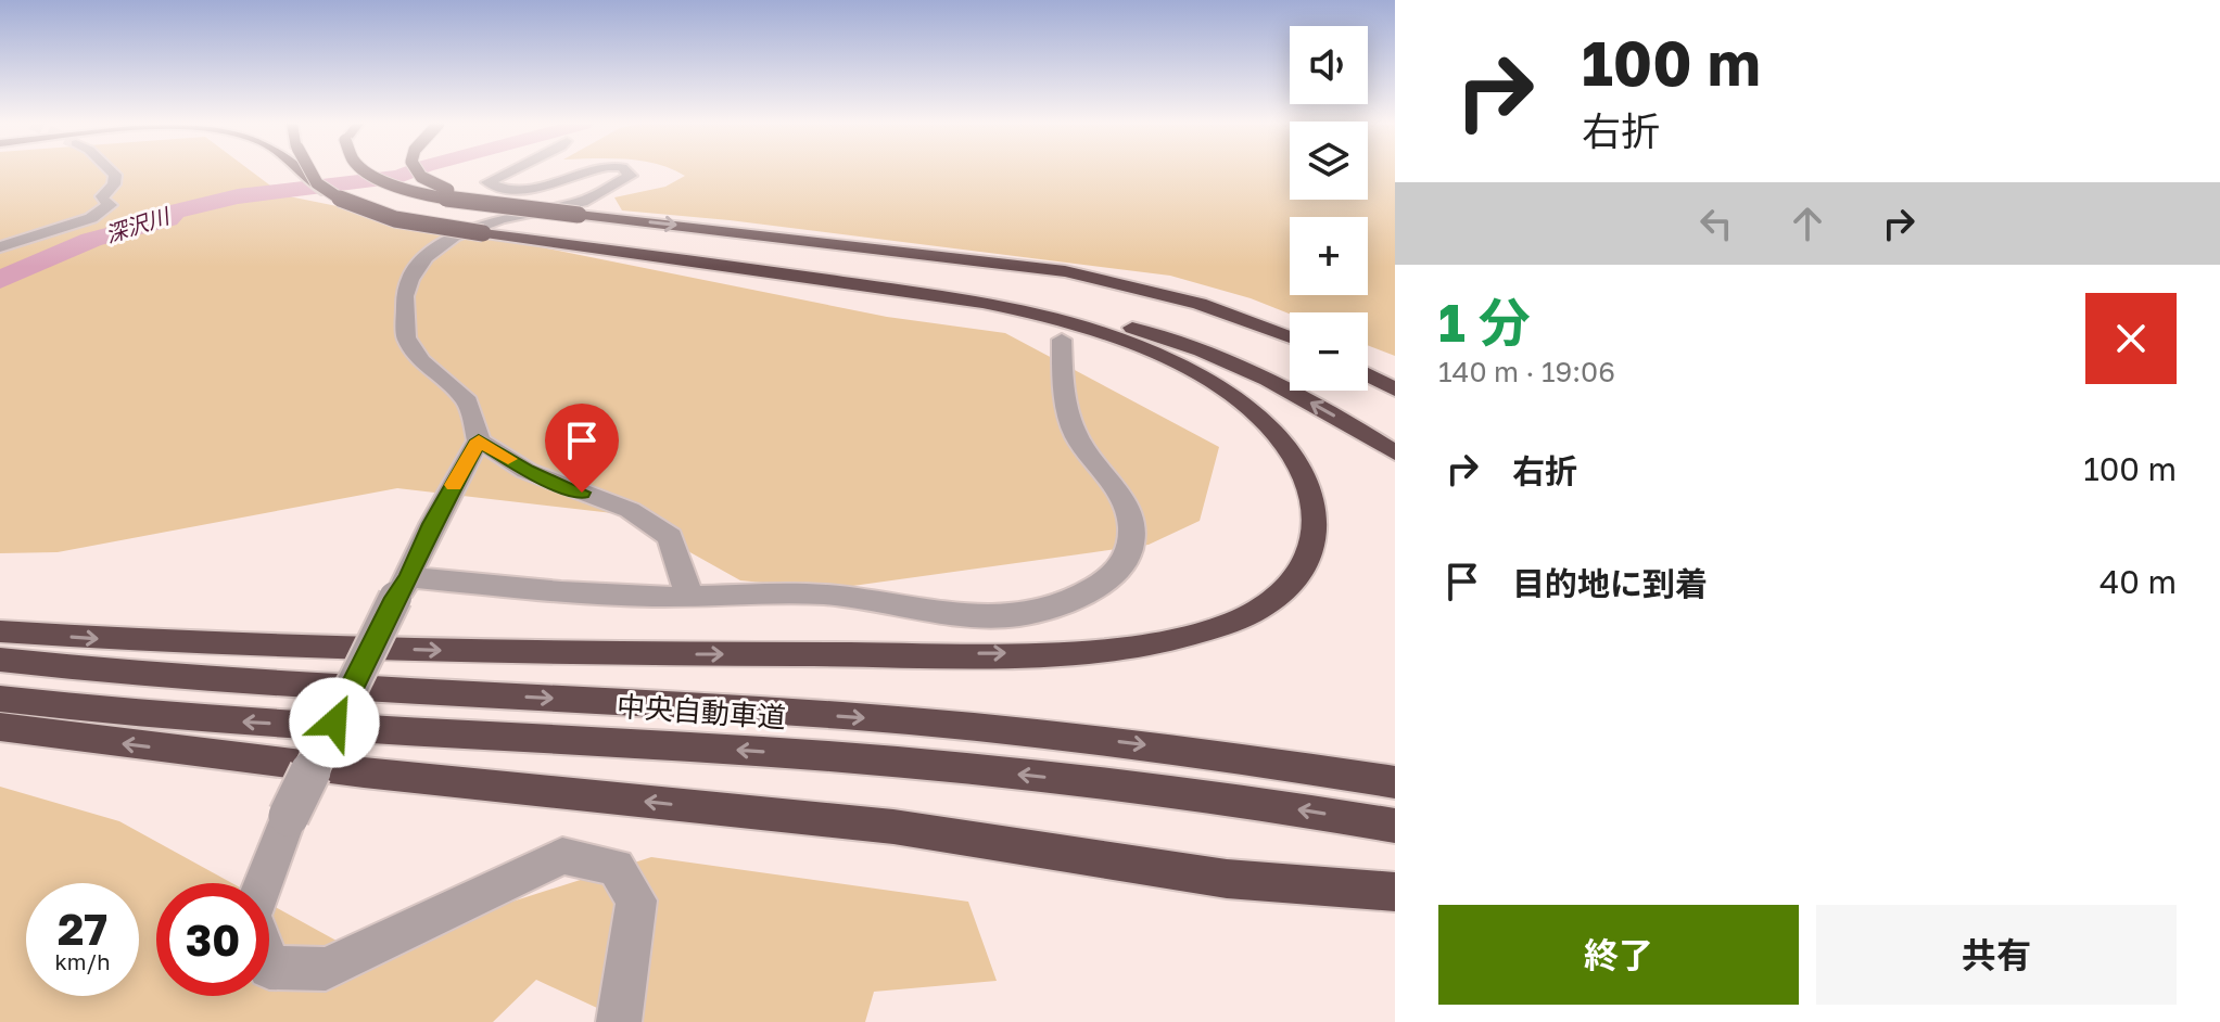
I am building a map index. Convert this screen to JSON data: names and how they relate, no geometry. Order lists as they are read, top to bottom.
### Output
{
  "streets": {
    "highway": ["中央自動車道"]
  },
  "water": ["深沢川"],
  "page": {
    "turn": ["100 m", "右折"],
    "map_buttons": ["+", "−"],
    "heading": ["1 分", "140 m · 19:06"],
    "list": [
      {
        "name": "右折",
        "value": "100 m"
      },
      {
        "name": "目的地に到着",
        "value": "40 m"
      }
    ],
    "speed": "27 km/h",
    "limit": "30",
    "buttons": ["終了", "共有"]
  }
}
